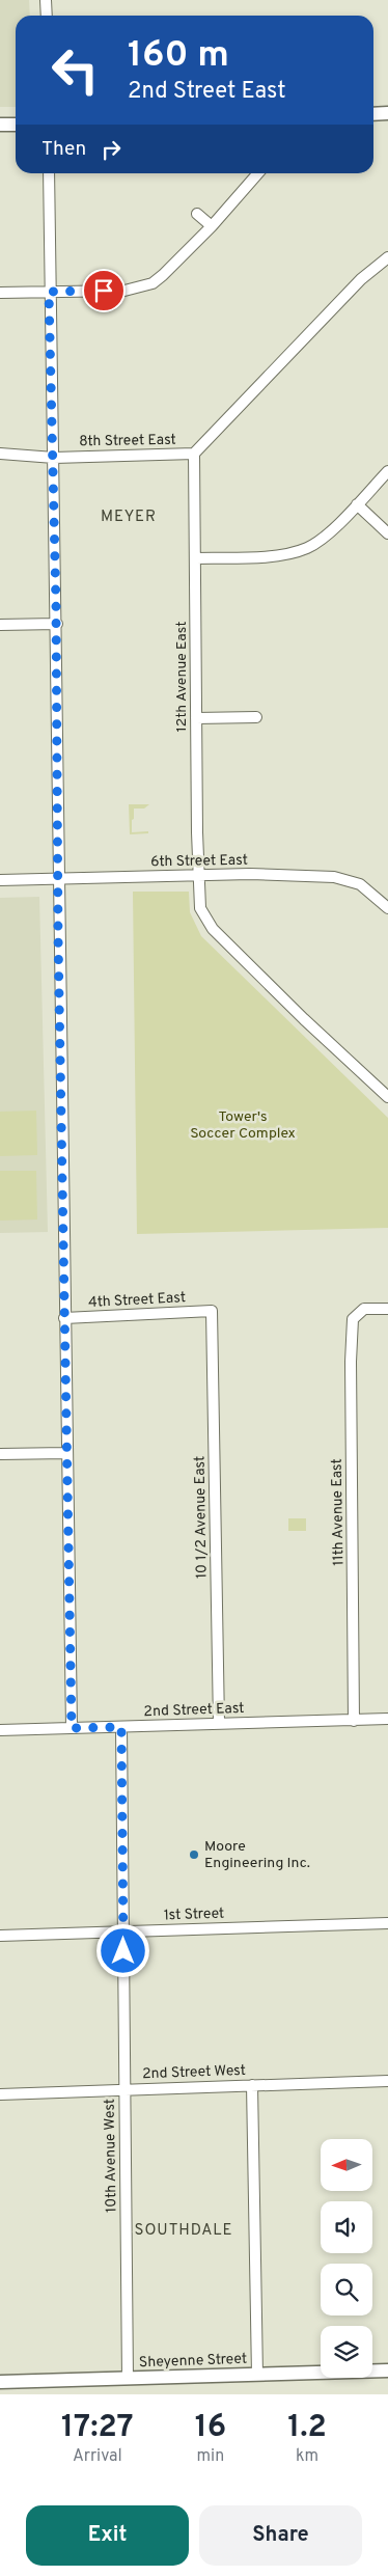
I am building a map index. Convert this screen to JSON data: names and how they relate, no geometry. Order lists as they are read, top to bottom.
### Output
{
  "streets": {
    "main road": ["Sheyenne Street"],
    "street": [
      "8th Street East",
      "12th Avenue East",
      "6th Street East",
      "4th Street East",
      "11th Avenue East",
      "10 1/2 Avenue East",
      "2nd Street East",
      "1st Street",
      "2nd Street West",
      "10th Avenue West"
    ]
  },
  "crossings": [
    ["8th Street East", "12th Avenue East"],
    ["12th Avenue East", "6th Street East"],
    ["4th Street East", "10 1/2 Avenue East"],
    ["11th Avenue East", "2nd Street East"],
    ["10 1/2 Avenue East", "2nd Street East"],
    ["2nd Street East", "10th Avenue West"],
    ["1st Street", "10th Avenue West"],
    ["2nd Street West", "10th Avenue West"],
    ["10th Avenue West", "Sheyenne Street"]
  ],
  "districts": ["MEYER", "SOUTHDALE"],
  "parks": ["Tower's Soccer Complex"],
  "places": ["Moore Engineering Inc."],
  "north": "left",
  "page": {
    "turn": ["160 m", "2nd Street East"],
    "then": "Then",
    "eta": [
      "17:27",
      "Arrival",
      "16",
      "min",
      "1.2",
      "km"
    ],
    "buttons": ["Exit", "Share"]
  }
}
